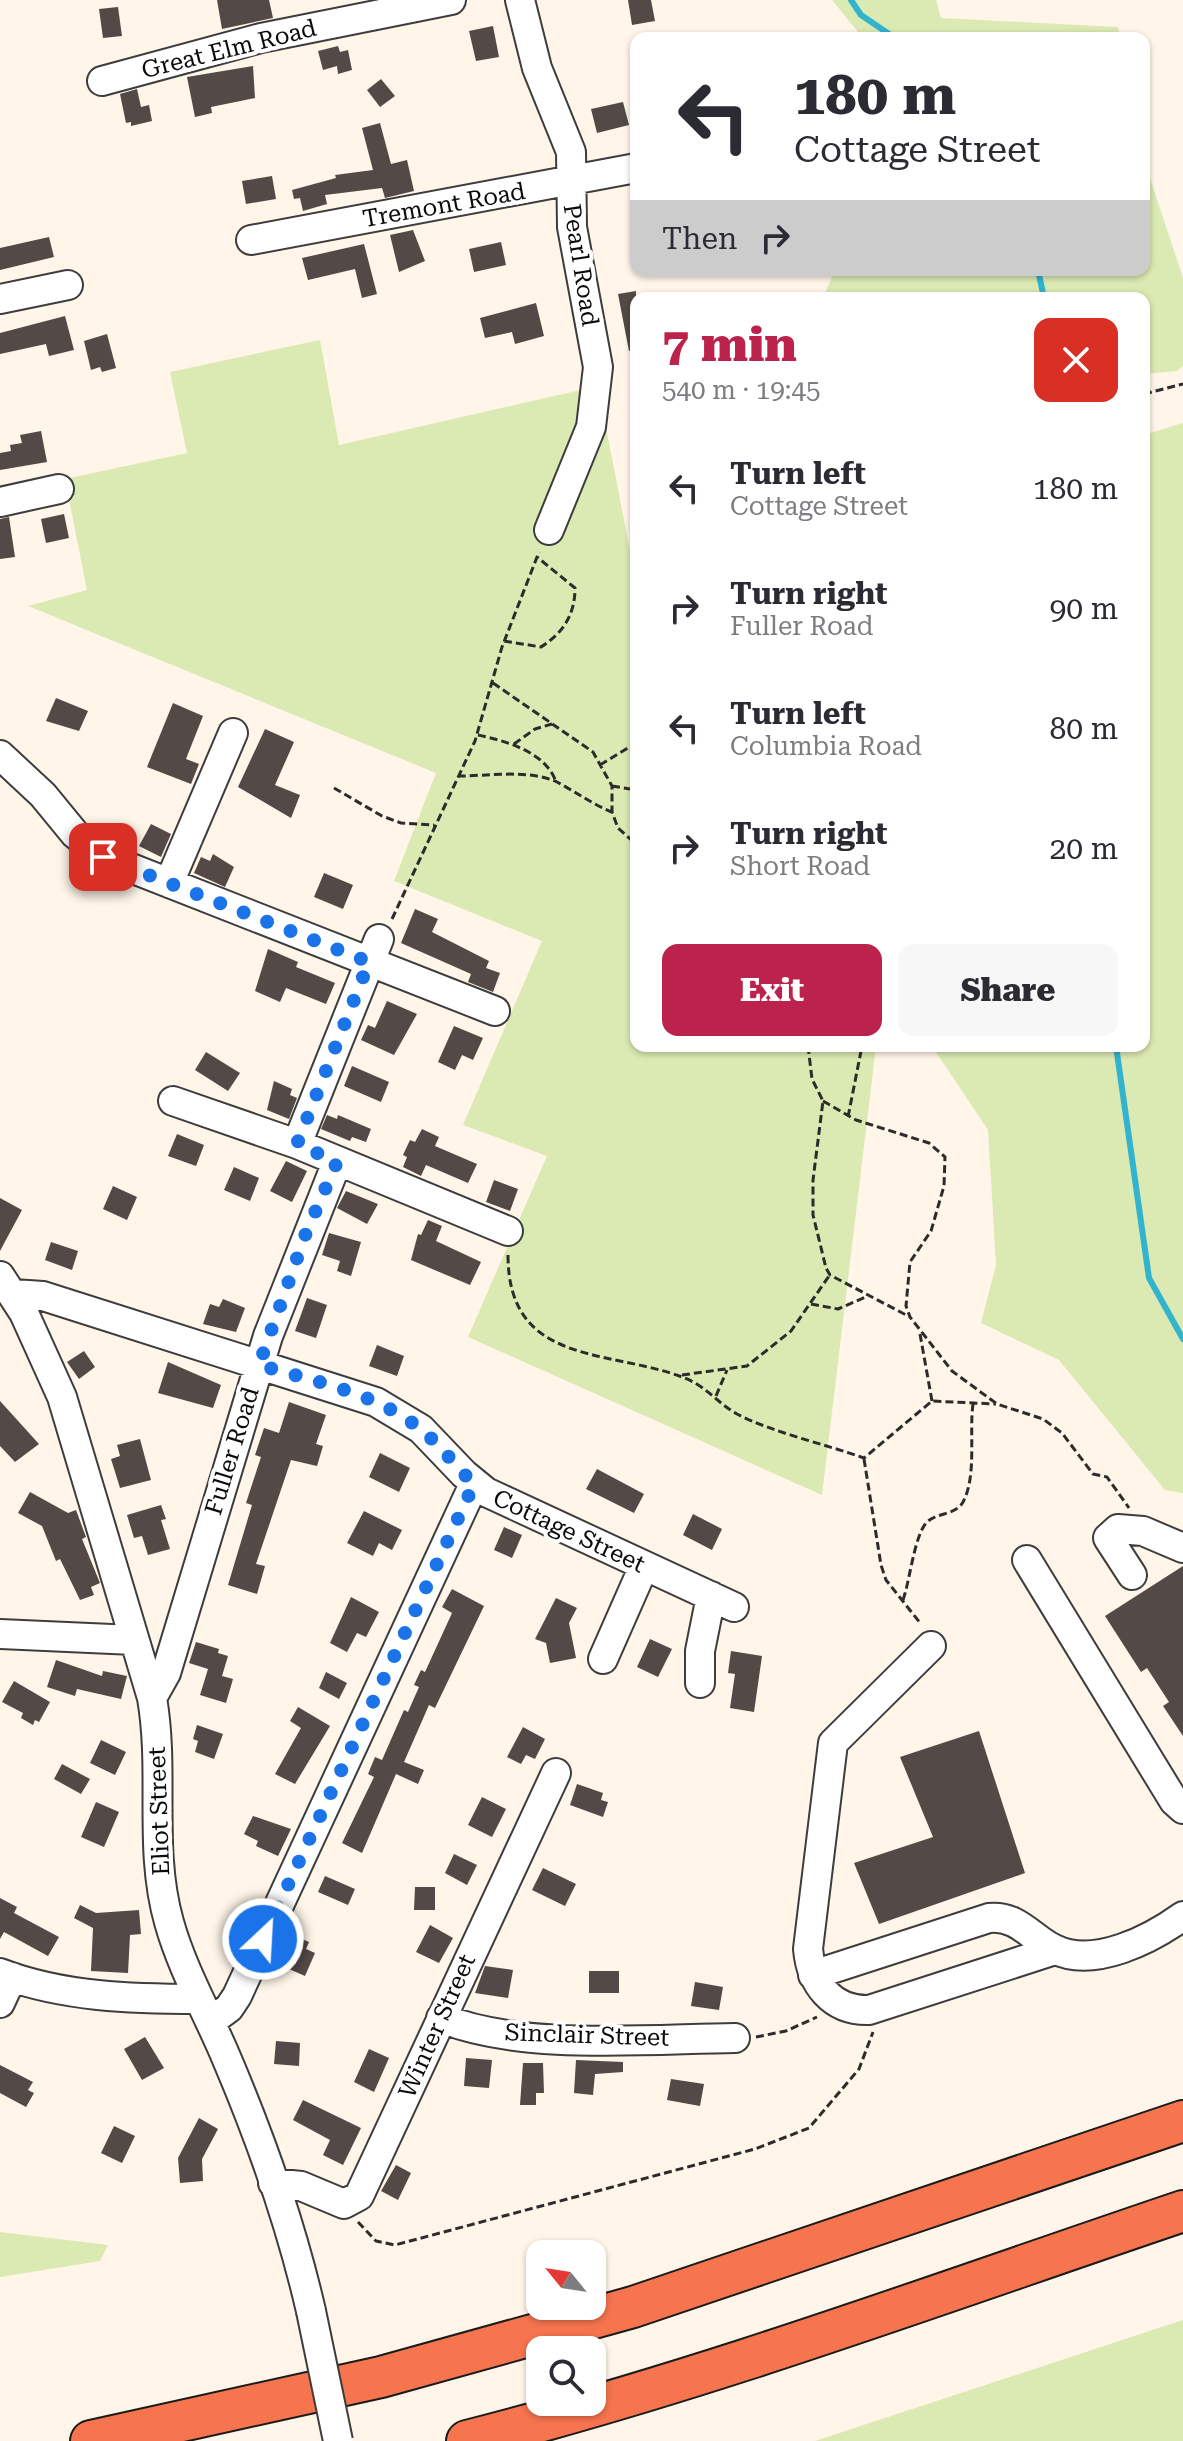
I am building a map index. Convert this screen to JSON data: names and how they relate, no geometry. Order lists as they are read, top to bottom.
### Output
{
  "streets": {
    "street": [
      "Great Elm Road",
      "Tremont Road",
      "Pearl Road",
      "Fuller Road",
      "Cottage Street",
      "Eliot Street",
      "Winter Street",
      "Sinclair Street"
    ]
  },
  "crossings": [
    ["Tremont Road", "Pearl Road"],
    ["Fuller Road", "Cottage Street"],
    ["Fuller Road", "Eliot Street"],
    ["Cottage Street", "Eliot Street"],
    ["Winter Street", "Sinclair Street"]
  ],
  "north": "top left",
  "page": {
    "turn": ["180 m", "Cottage Street"],
    "then": "Then",
    "heading": ["7 min", "540 m · 19:45"],
    "list": [
      {
        "name": "Turn left",
        "note": "Cottage Street",
        "value": "180 m"
      },
      {
        "name": "Turn right",
        "note": "Fuller Road",
        "value": "90 m"
      },
      {
        "name": "Turn left",
        "note": "Columbia Road",
        "value": "80 m"
      },
      {
        "name": "Turn right",
        "note": "Short Road",
        "value": "20 m"
      }
    ],
    "buttons": ["Exit", "Share"]
  }
}
